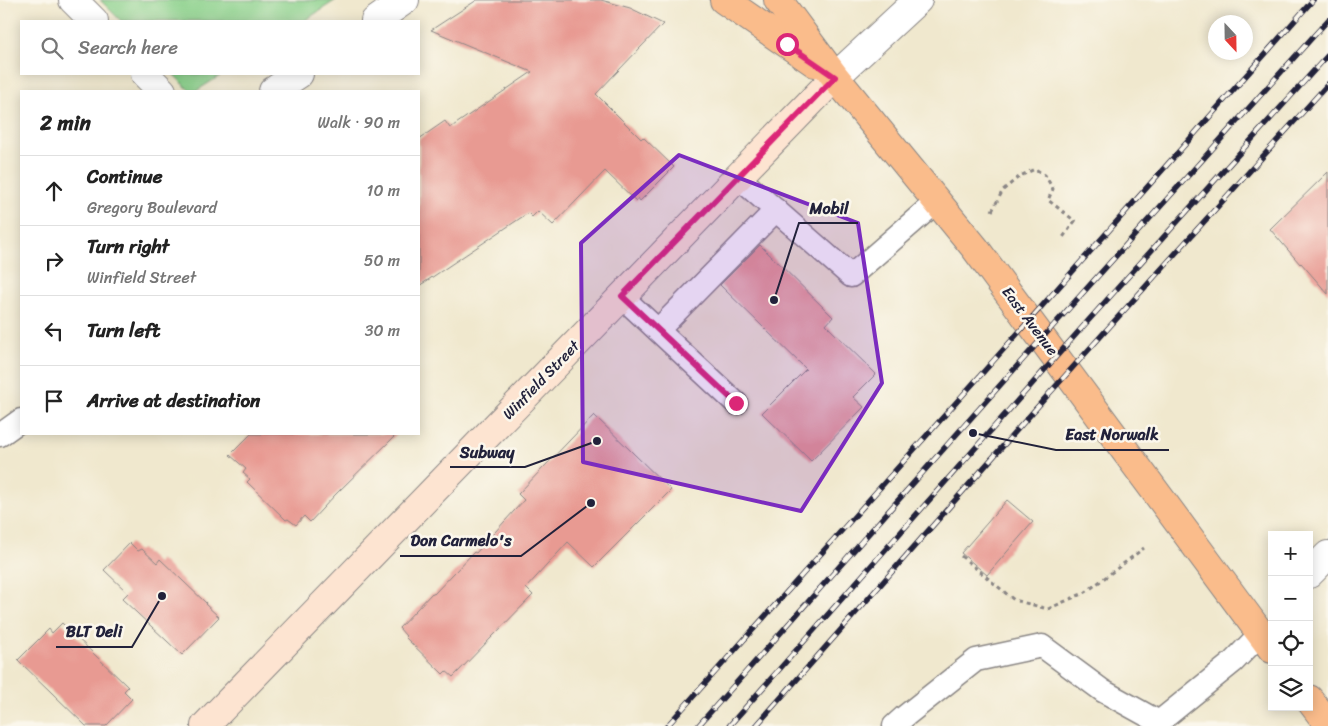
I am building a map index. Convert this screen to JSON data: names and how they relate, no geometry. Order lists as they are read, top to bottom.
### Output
{
  "streets": {
    "main road": ["East Avenue", "Winfield Street"]
  },
  "crossings": [
    ["East Avenue", "Winfield Street"]
  ],
  "places": [
    "Mobil",
    "East Norwalk",
    "Subway",
    "Don Carmelo's",
    "BLT Deli"
  ],
  "north": "bottom",
  "page": {
    "search": "Search here",
    "heading": ["2 min", "Walk · 90 m"],
    "list": [
      ["Continue", "Gregory Boulevard", "10 m"],
      ["Turn right", "Winfield Street", "50 m"],
      ["Turn left", "30 m"],
      "Arrive at destination"
    ],
    "map_buttons": ["+", "−"]
  }
}
